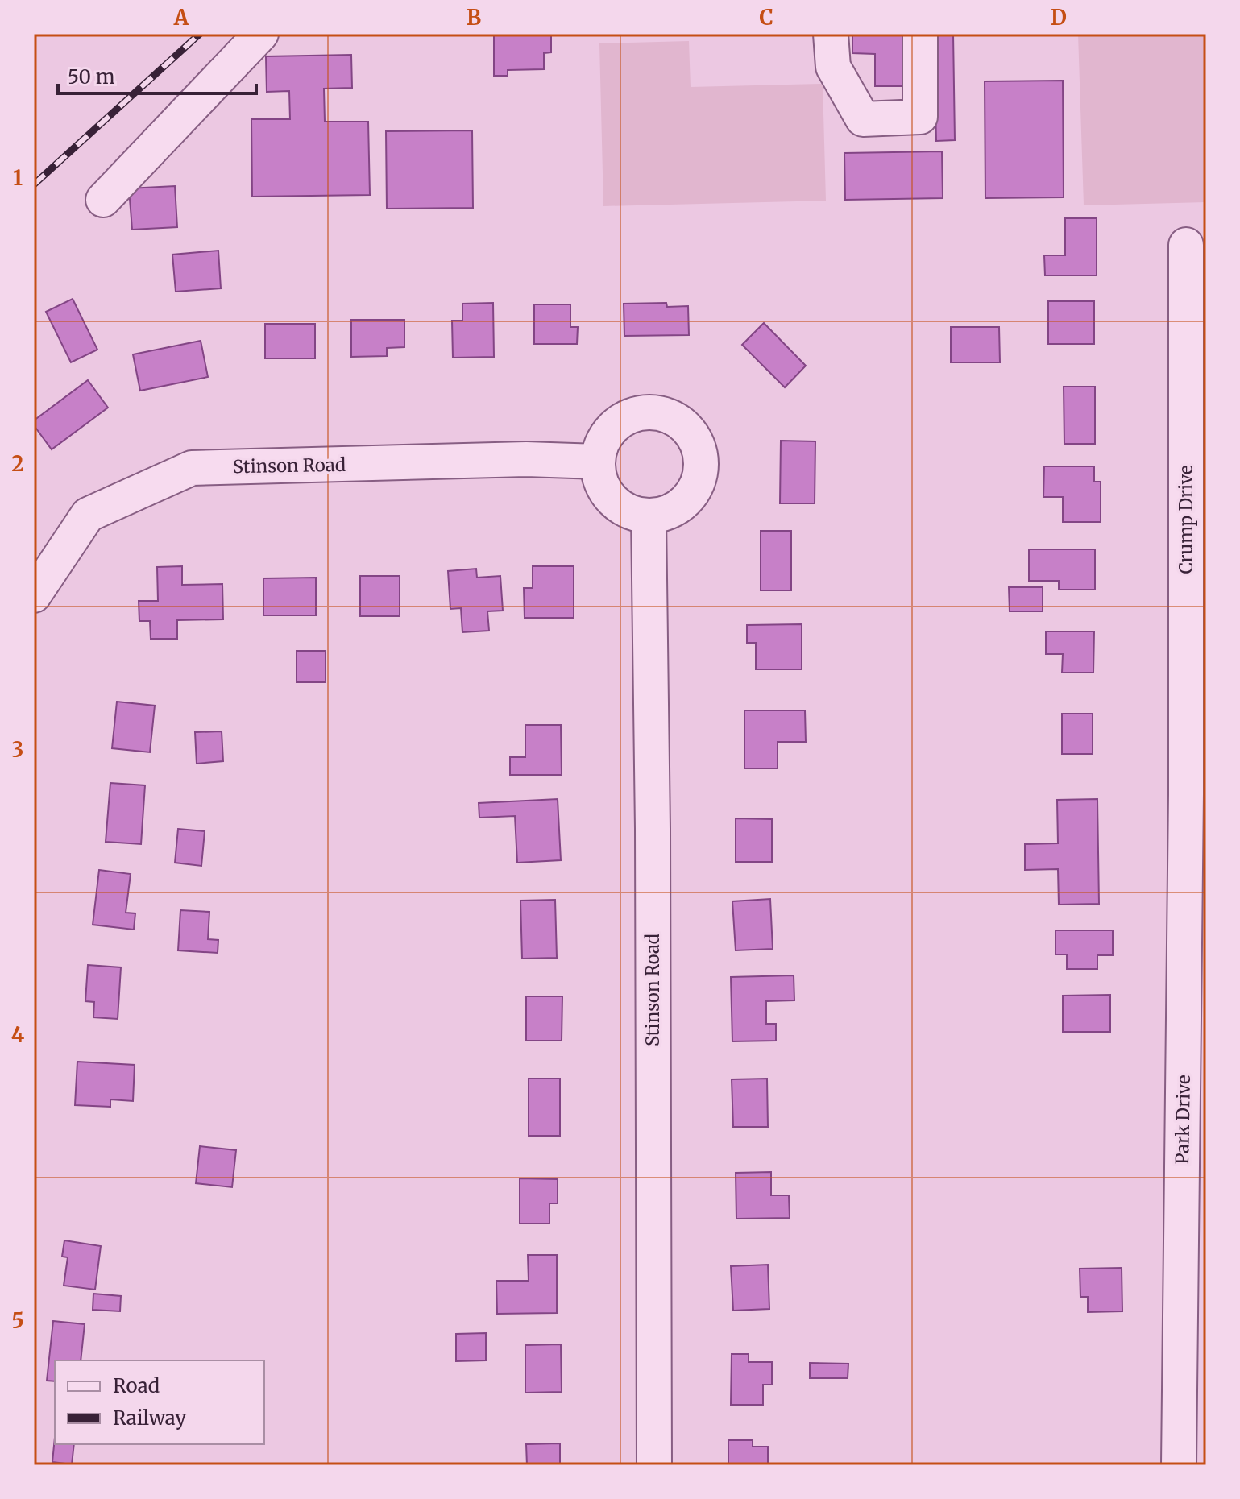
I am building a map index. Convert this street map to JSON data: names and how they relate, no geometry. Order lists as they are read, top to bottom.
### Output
{
  "streets": {
    "street": ["Stinson Road", "Crump Drive", "Park Drive"]
  },
  "crossings": [
    ["Crump Drive", "Park Drive"]
  ],
  "legend": ["Road", "Railway"],
  "scale_bar": "50 m",
  "grid": {
    "columns": [
      "A",
      "B",
      "C",
      "D"
    ],
    "rows": [
      "1",
      "2",
      "3",
      "4",
      "5"
    ]
  }
}
